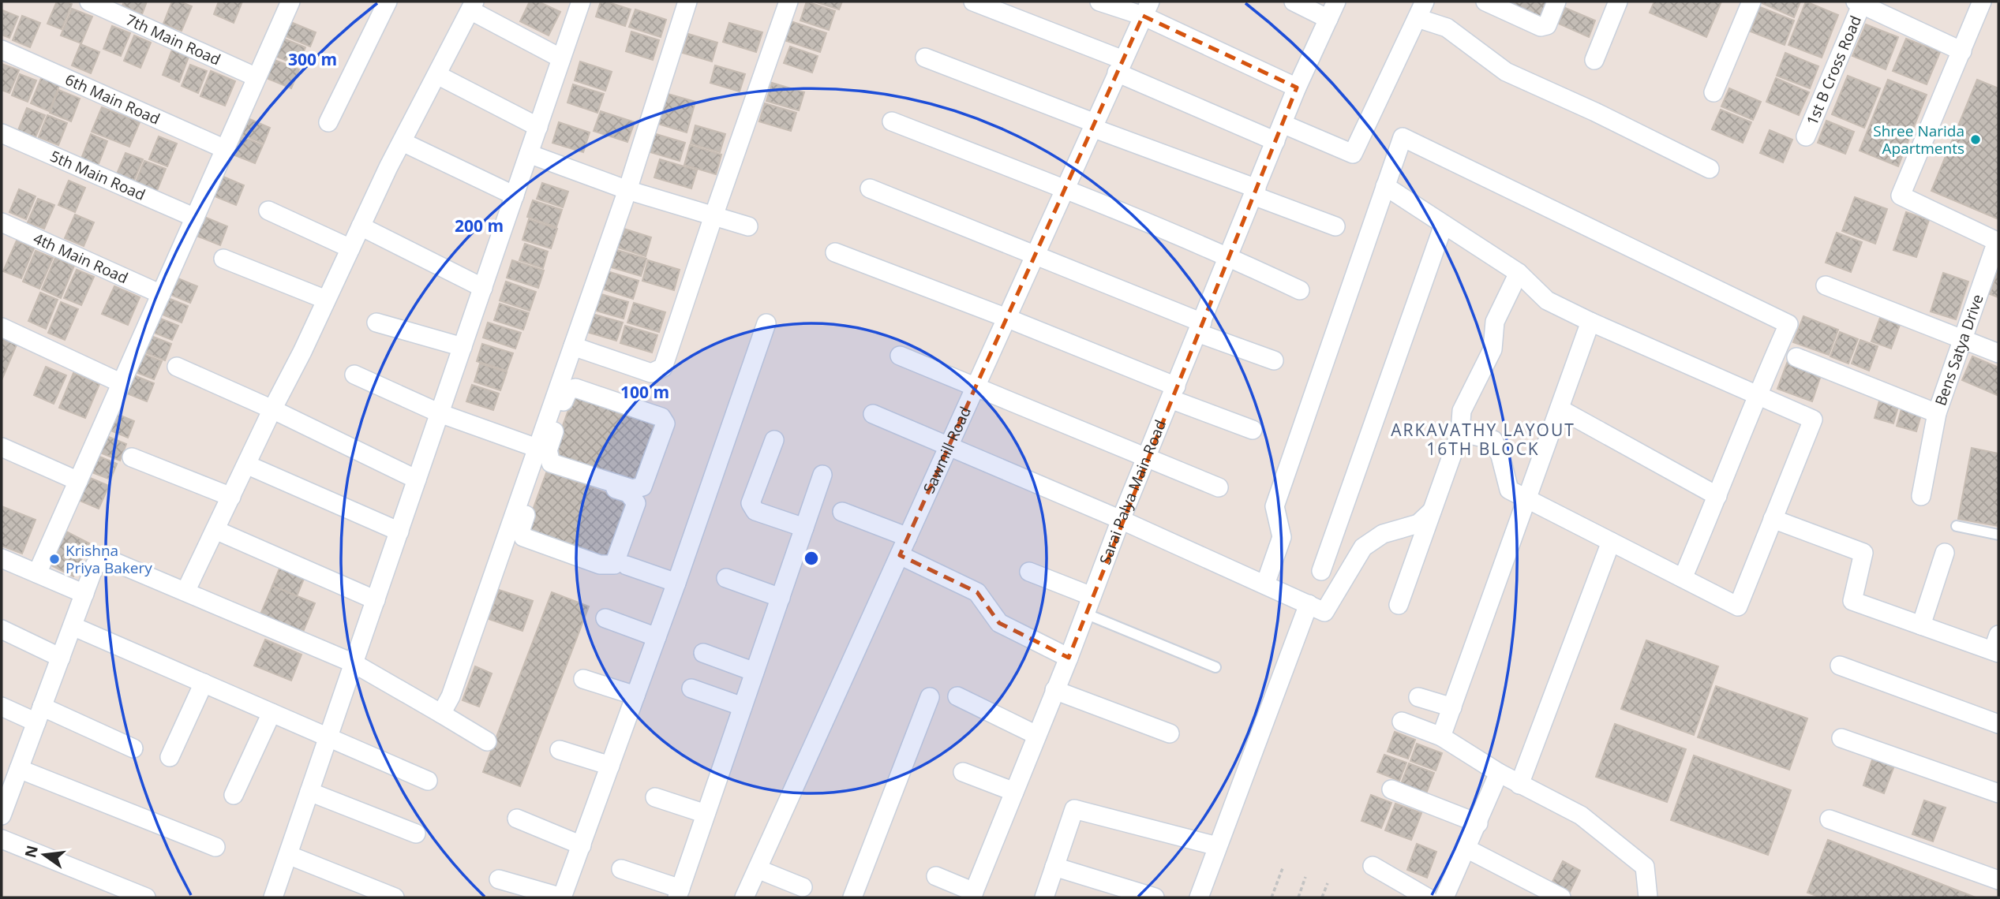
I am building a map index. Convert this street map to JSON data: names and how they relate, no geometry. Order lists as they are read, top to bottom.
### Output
{
  "streets": {
    "street": [
      "7th Main Road",
      "1st B Cross Road",
      "6th Main Road",
      "5th Main Road",
      "4th Main Road",
      "Bens Satya Drive",
      "Sawmill Road",
      "Sarai Palya Main Road"
    ]
  },
  "districts": ["ARKAVATHY LAYOUT 16TH BLOCK"],
  "places": ["Shree Narida Apartments", "Krishna Priya Bakery"],
  "north": "left",
  "rings": ["300 m", "200 m", "100 m"]
}
